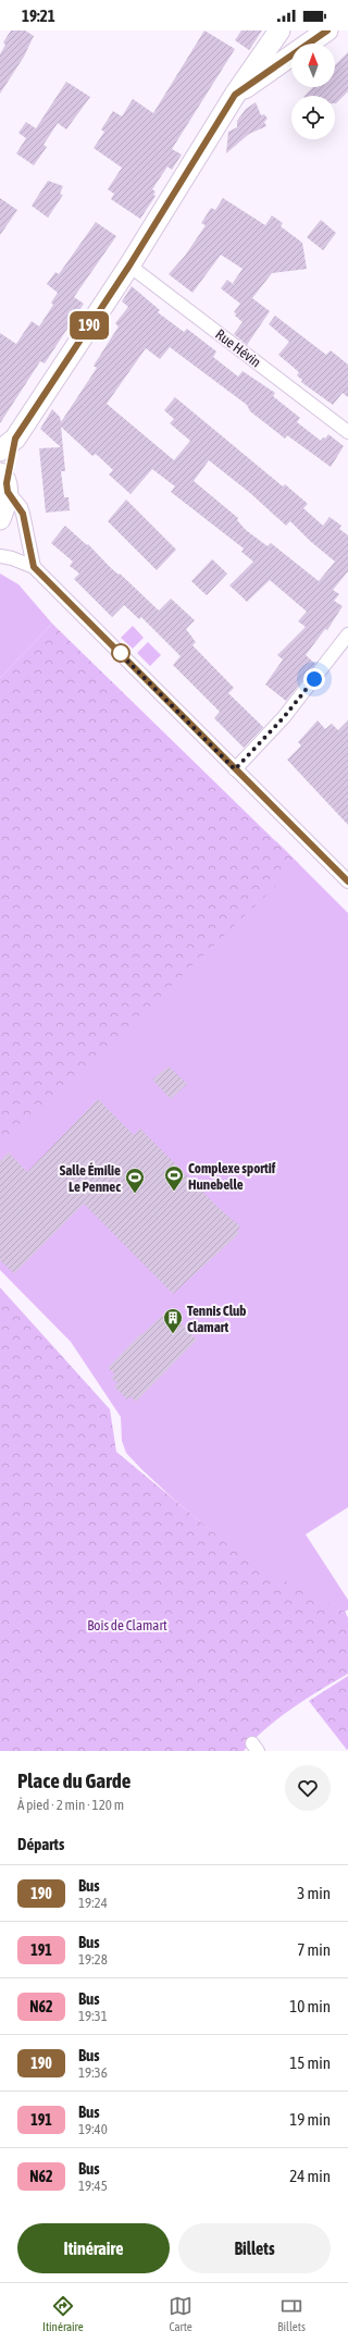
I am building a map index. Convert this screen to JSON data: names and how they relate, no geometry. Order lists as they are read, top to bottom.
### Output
{
  "streets": {
    "street": ["Rue Hévin"]
  },
  "parks": ["Bois de Clamart"],
  "places": {
    "sports": ["Complexe sportif Hunebelle", "Salle Émilie Le Pennec"],
    "building": ["Tennis Club Clamart"]
  },
  "lines": ["bus line 190"],
  "north": "top",
  "page": {
    "status": "19:21",
    "on_map": "190",
    "heading": [
      ["Place du Garde", "À pied · 2 min · 120 m"],
      "Départs"
    ],
    "list": [
      {
        "mark": "190",
        "name": "Bus",
        "note": "19:24",
        "value": "3 min"
      },
      {
        "mark": "191",
        "name": "Bus",
        "note": "19:28",
        "value": "7 min"
      },
      {
        "mark": "N62",
        "name": "Bus",
        "note": "19:31",
        "value": "10 min"
      },
      {
        "mark": "190",
        "name": "Bus",
        "note": "19:36",
        "value": "15 min"
      },
      {
        "mark": "191",
        "name": "Bus",
        "note": "19:40",
        "value": "19 min"
      },
      {
        "mark": "N62",
        "name": "Bus",
        "note": "19:45",
        "value": "24 min"
      }
    ],
    "buttons": ["Itinéraire", "Billets"],
    "tabs": ["Itinéraire", "Carte", "Billets"]
  }
}
